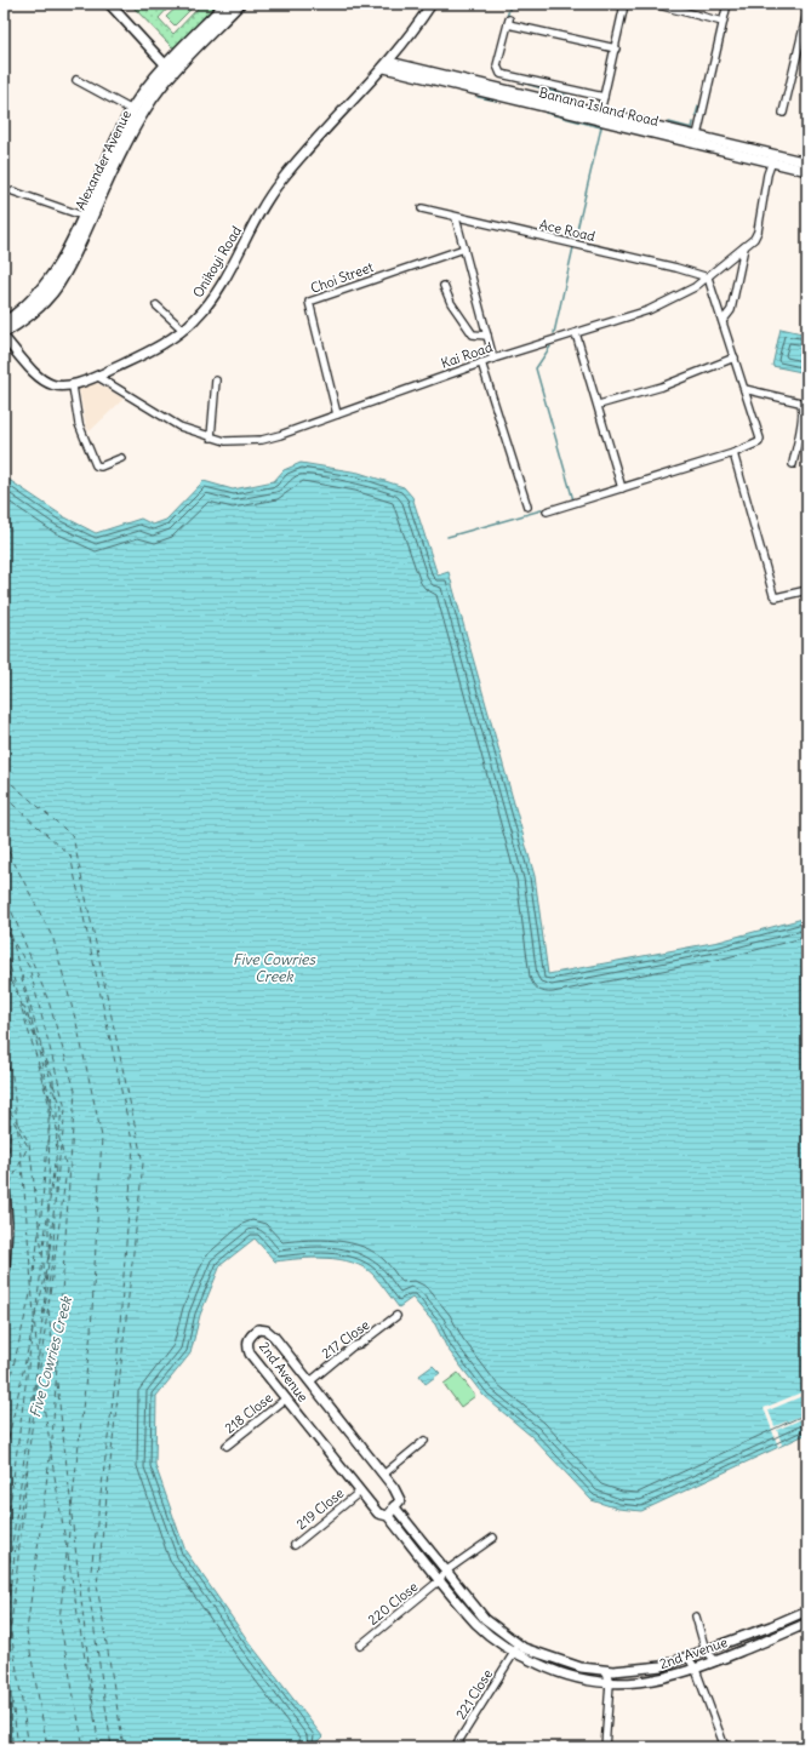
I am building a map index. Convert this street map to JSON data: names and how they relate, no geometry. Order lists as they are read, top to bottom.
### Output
{
  "streets": {
    "main road": ["Alexander Avenue"],
    "street": [
      "Banana Island Road",
      "Ace Road",
      "Onikoyi Road",
      "Choi Street",
      "Kai Road",
      "217 Close",
      "2nd Avenue",
      "218 Close",
      "219 Close",
      "220 Close",
      "221 Close"
    ]
  },
  "crossings": [
    ["Banana Island Road", "Onikoyi Road"],
    ["Banana Island Road", "Kai Road"],
    ["Ace Road", "Kai Road"],
    ["Onikoyi Road", "Kai Road"],
    ["Choi Street", "Kai Road"],
    ["217 Close", "2nd Avenue"],
    ["2nd Avenue", "218 Close"],
    ["2nd Avenue", "219 Close"],
    ["2nd Avenue", "220 Close"],
    ["2nd Avenue", "221 Close"]
  ],
  "water": ["Five Cowries Creek"]
}
